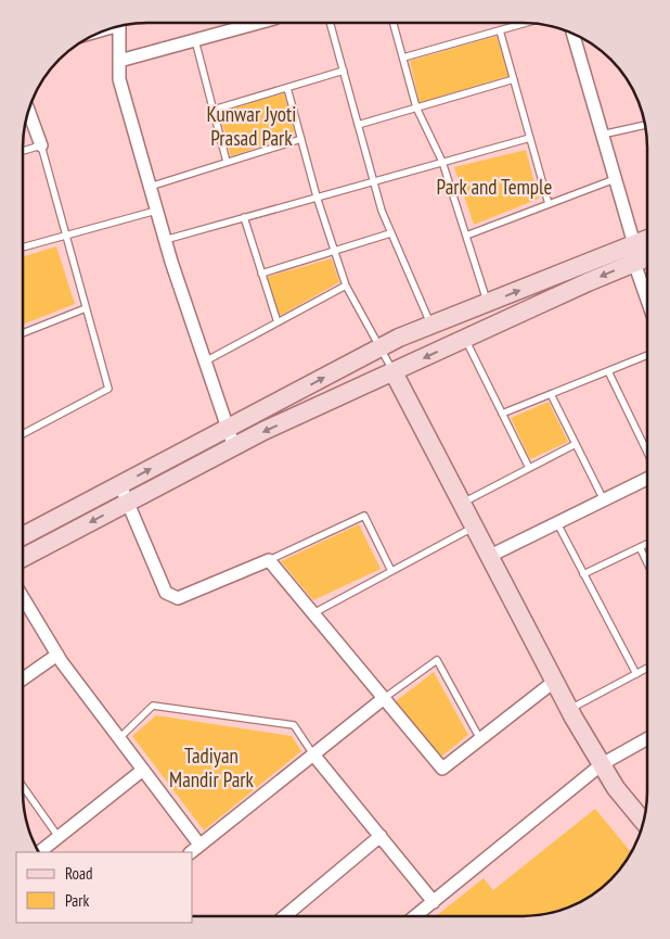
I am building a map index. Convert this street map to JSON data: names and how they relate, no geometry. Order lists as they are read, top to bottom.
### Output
{
  "parks": ["Kunwar Jyoti Prasad Park", "Park and Temple", "Tadiyan Mandir Park"],
  "legend": ["Road", "Park"]
}
